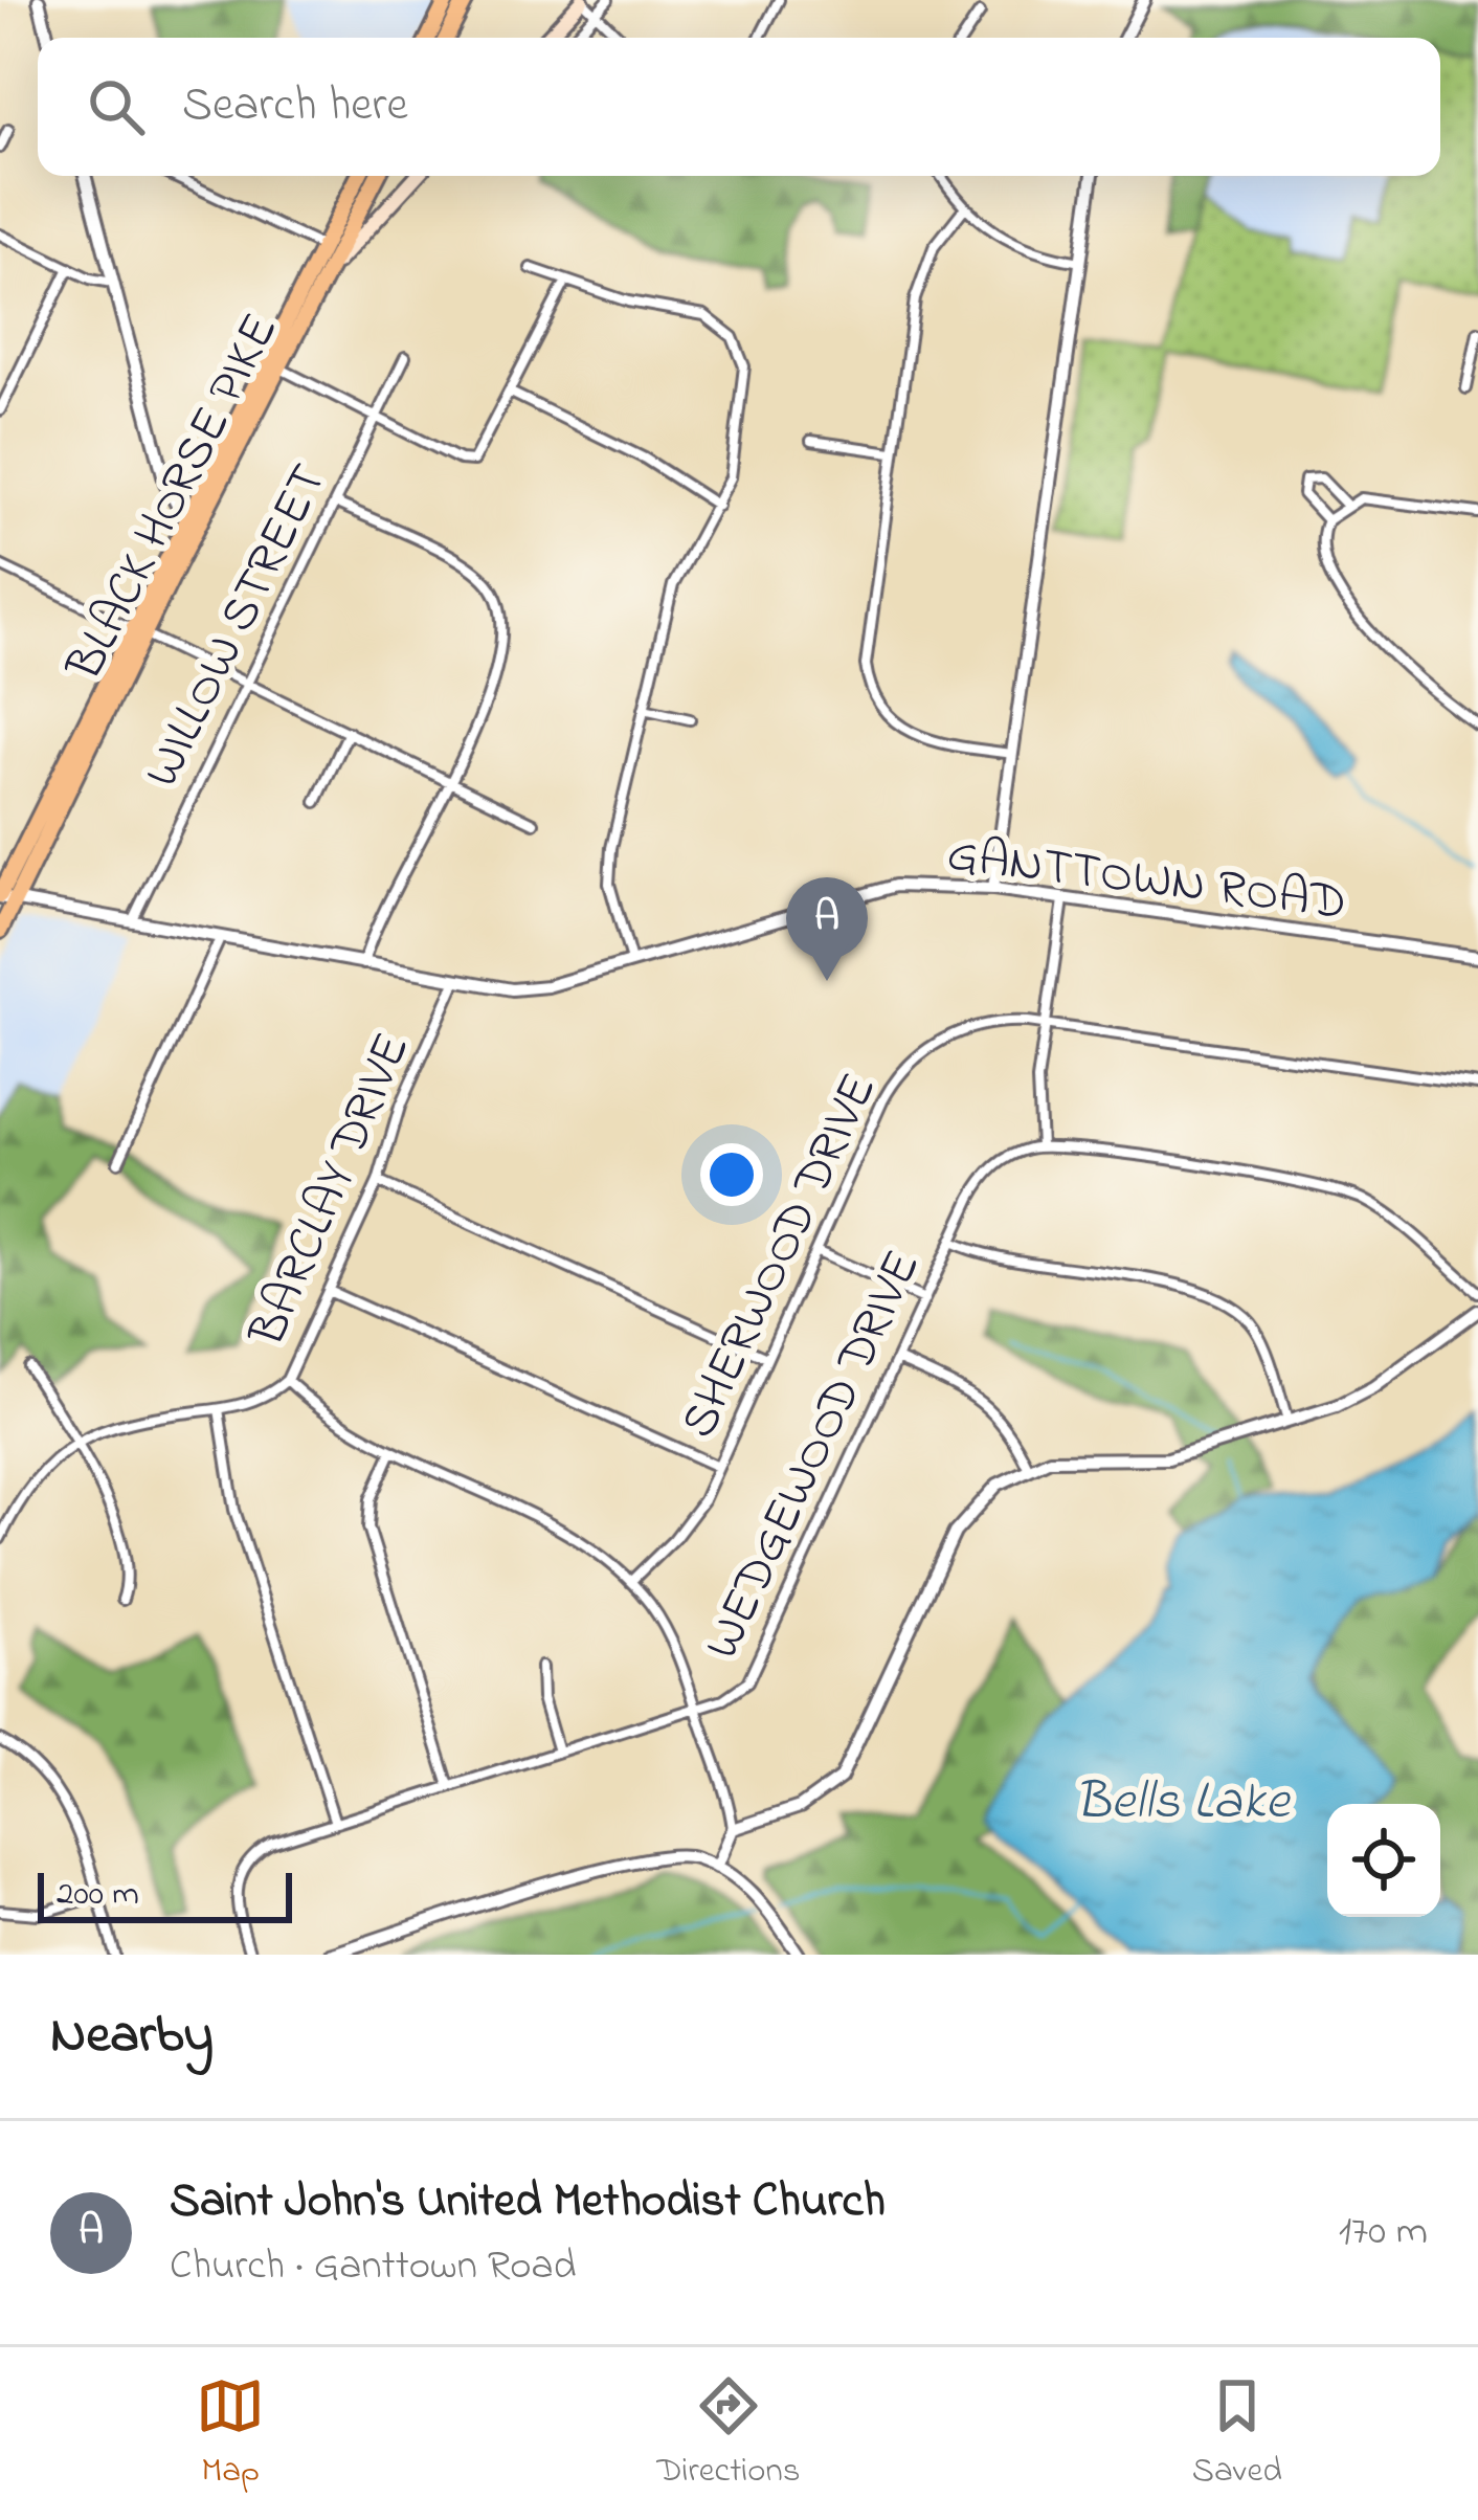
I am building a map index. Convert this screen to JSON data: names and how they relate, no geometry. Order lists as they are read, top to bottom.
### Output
{
  "streets": {
    "highway": ["BLACK HORSE PIKE"],
    "street": [
      "WILLOW STREET",
      "GANTTOWN ROAD",
      "BARCLAY DRIVE",
      "SHERWOOD DRIVE",
      "WEDGEWOOD DRIVE"
    ]
  },
  "crossings": [
    ["BLACK HORSE PIKE", "GANTTOWN ROAD"],
    ["WILLOW STREET", "GANTTOWN ROAD"],
    ["GANTTOWN ROAD", "BARCLAY DRIVE"]
  ],
  "water": ["Bells Lake"],
  "scale_bar": "200 m",
  "page": {
    "search": "Search here",
    "pins": "A",
    "scale": "200 m",
    "heading": "Nearby",
    "list": [
      {
        "mark": "A",
        "name": "Saint John's United Methodist Church",
        "note": "Church · Ganttown Road",
        "value": "170 m"
      }
    ],
    "nav": ["Map", "Directions", "Saved"]
  }
}
